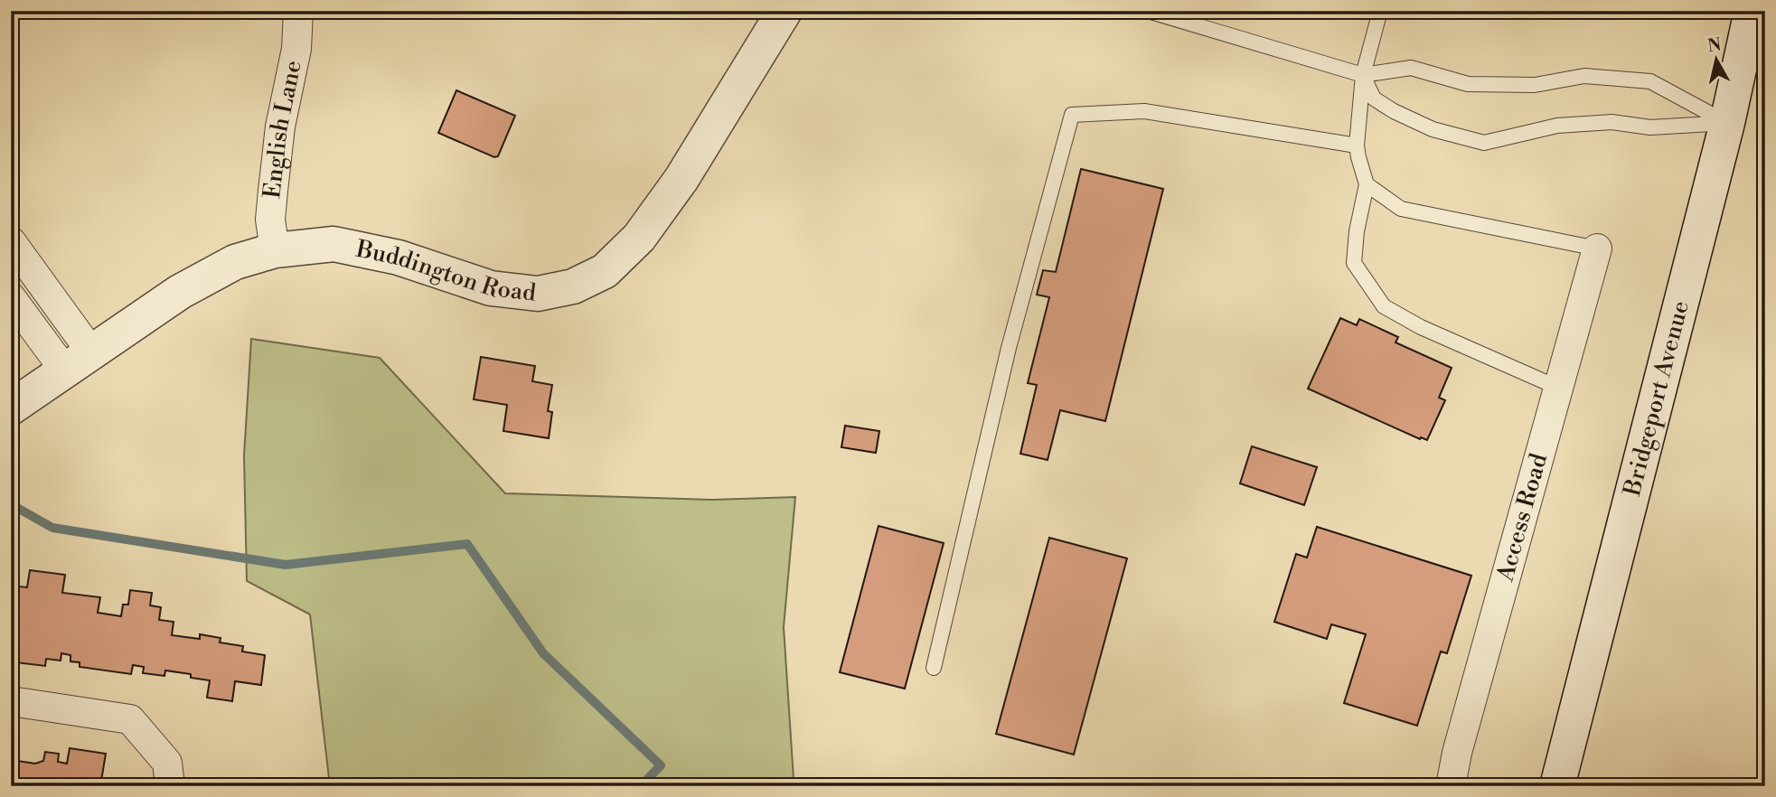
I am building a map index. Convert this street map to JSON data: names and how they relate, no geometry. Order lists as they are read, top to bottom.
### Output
{
  "streets": {
    "street": [
      "English Lane",
      "Buddington Road",
      "Bridgeport Avenue",
      "Access Road"
    ]
  },
  "crossings": [
    ["English Lane", "Buddington Road"]
  ],
  "north": "top"
}
